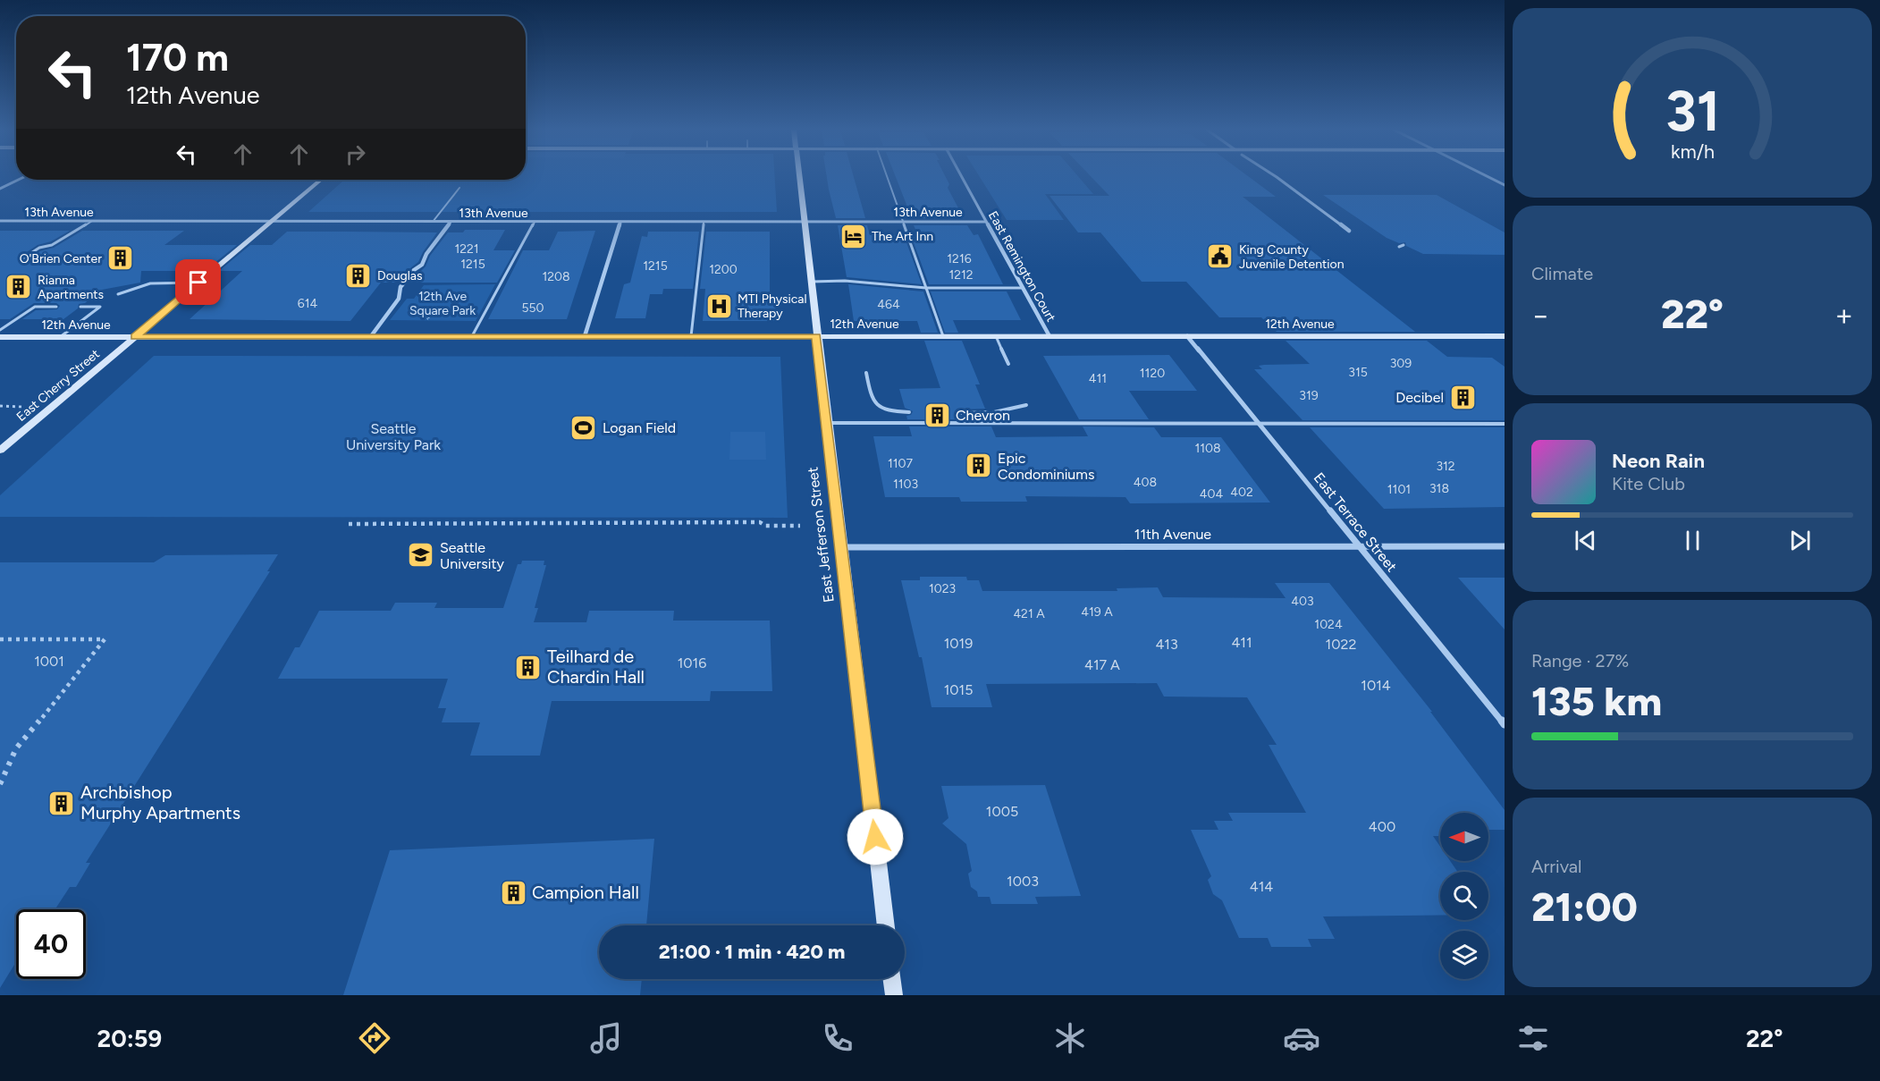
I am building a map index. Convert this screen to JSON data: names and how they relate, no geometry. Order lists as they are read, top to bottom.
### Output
{
  "streets": {
    "street": [
      "13th Avenue",
      "East Remington Court",
      "12th Avenue",
      "East Cherry Street",
      "East Terrace Street",
      "11th Avenue",
      "East Jefferson Street"
    ]
  },
  "crossings": [
    ["13th Avenue", "East Remington Court"],
    ["13th Avenue", "East Cherry Street"],
    ["13th Avenue", "East Jefferson Street"],
    ["East Remington Court", "12th Avenue"],
    ["12th Avenue", "East Cherry Street"],
    ["12th Avenue", "East Terrace Street"],
    ["12th Avenue", "East Jefferson Street"],
    ["East Terrace Street", "11th Avenue"],
    ["11th Avenue", "East Jefferson Street"]
  ],
  "parks": ["12th Ave Square Park", "Seattle University Park"],
  "places": {
    "hotel": ["The Art Inn"],
    "public building": ["King County Juvenile Detention"],
    "building": [
      "O'Brien Center",
      "Douglas",
      "Rianna Apartments",
      "Decibel",
      "Chevron",
      "Epic Condominiums",
      "Teilhard de Chardin Hall",
      "Archbishop Murphy Apartments",
      "Campion Hall"
    ],
    "hospital": ["MTI Physical Therapy"],
    "sports": ["Logan Field"],
    "school or university": ["Seattle University"]
  },
  "house_numbers": [
    "1221",
    "1216",
    "1215",
    "1215",
    "1200",
    "1212",
    "1208",
    "614",
    "464",
    "550",
    "309",
    "315",
    "1120",
    "411",
    "319",
    "1108",
    "1107",
    "312",
    "408",
    "1103",
    "318",
    "1101",
    "402",
    "404",
    "1023",
    "403",
    "419 A",
    "421 A",
    "1024",
    "411",
    "1019",
    "413",
    "1022",
    "1001",
    "1016",
    "417 A",
    "1014",
    "1015",
    "1005",
    "400",
    "1003",
    "414"
  ],
  "north": "left",
  "page": {
    "turn": ["170 m", "12th Avenue"],
    "tile": [
      "Climate",
      ["Range · 27%", "135 km"],
      ["Arrival", "21:00"]
    ],
    "heat": ["−", "22°", "+"],
    "song": ["Neon Rain", "Kite Club"],
    "limit": "40",
    "trip": "21:00 · 1 min · 420 m",
    "tabs": ["20:59", "22°"],
    "gauge": ["31", "km/h"]
  }
}
